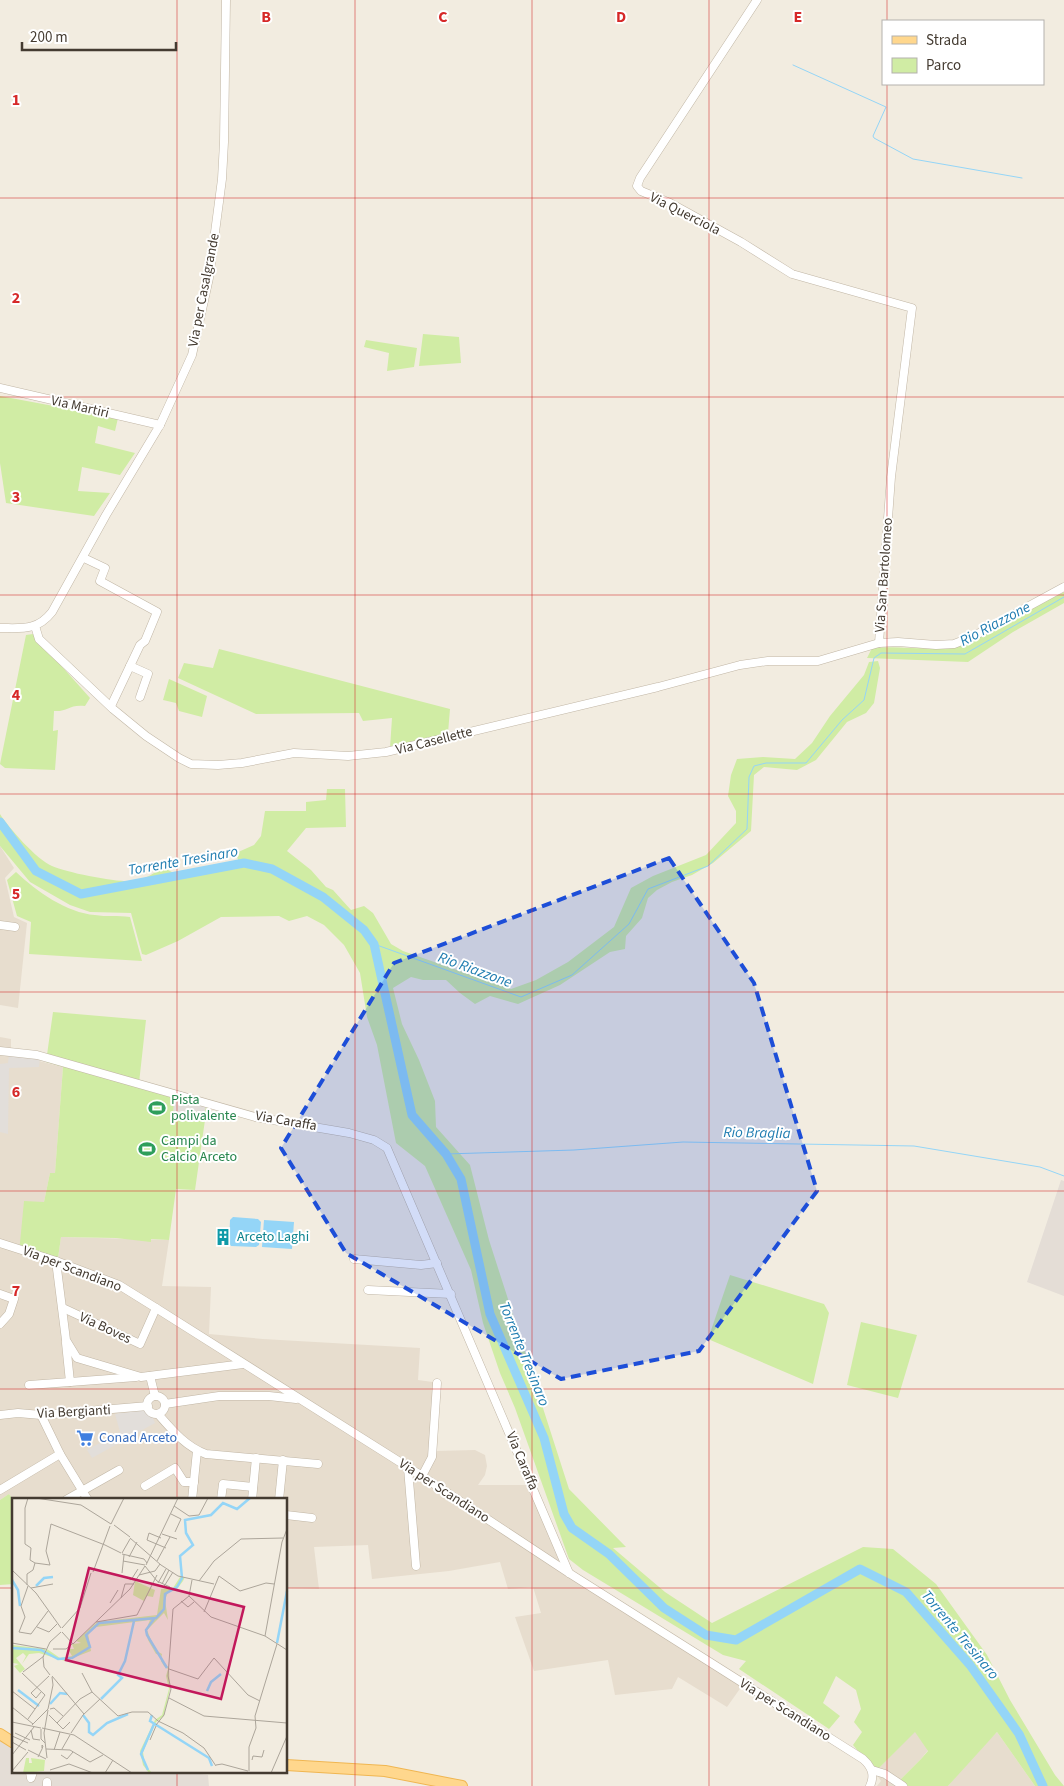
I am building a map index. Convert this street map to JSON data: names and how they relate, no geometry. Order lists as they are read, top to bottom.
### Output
{
  "streets": {
    "street": [
      "Via Querciola",
      "Via per Casalgrande",
      "Via Martiri",
      "Via San Bartolomeo",
      "Via Casellette",
      "Via Caraffa",
      "Via per Scandiano",
      "Via Boves",
      "Via Bergianti"
    ]
  },
  "crossings": [
    ["Via Querciola", "Via San Bartolomeo"],
    ["Via per Casalgrande", "Via Martiri"],
    ["Via per Casalgrande", "Via Casellette"],
    ["Via San Bartolomeo", "Via Casellette"],
    ["Via Caraffa", "Via per Scandiano"],
    ["Via per Scandiano", "Via Boves"]
  ],
  "water": ["Rio Riazzone", "Torrente Tresinaro", "Rio Braglia"],
  "places": {
    "sports": ["Pista polivalente", "Campi da Calcio Arceto"],
    "building": ["Arceto Laghi"],
    "supermarket": ["Conad Arceto"]
  },
  "legend": ["Strada", "Parco"],
  "scale_bar": "200 m",
  "grid": {
    "columns": [
      "B",
      "C",
      "D",
      "E"
    ],
    "rows": [
      "1",
      "2",
      "3",
      "4",
      "5",
      "6",
      "7"
    ]
  }
}
